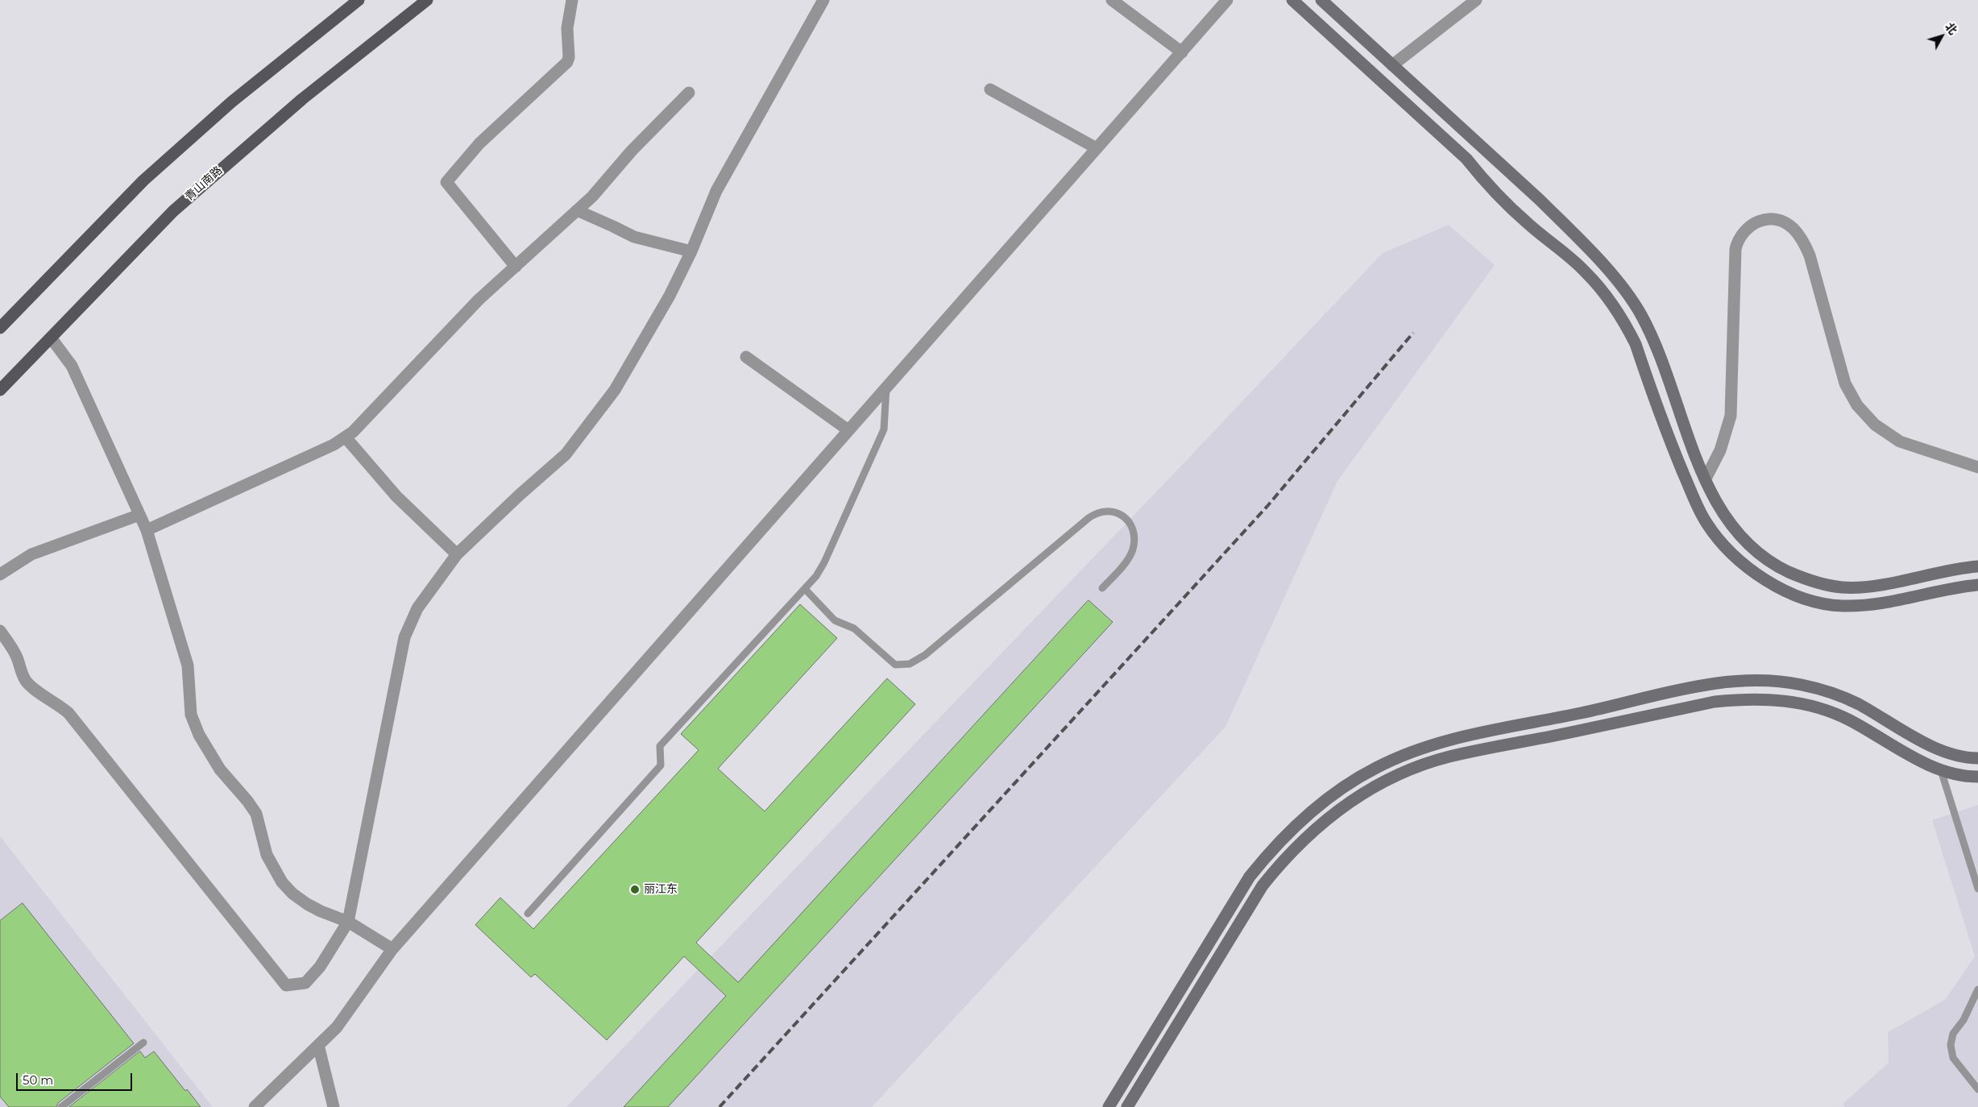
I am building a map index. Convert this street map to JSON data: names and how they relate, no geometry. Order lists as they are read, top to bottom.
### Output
{
  "streets": {
    "main road": ["青山南路"]
  },
  "places": ["丽江东"],
  "scale_bar": "50 m",
  "north": "top right"
}
